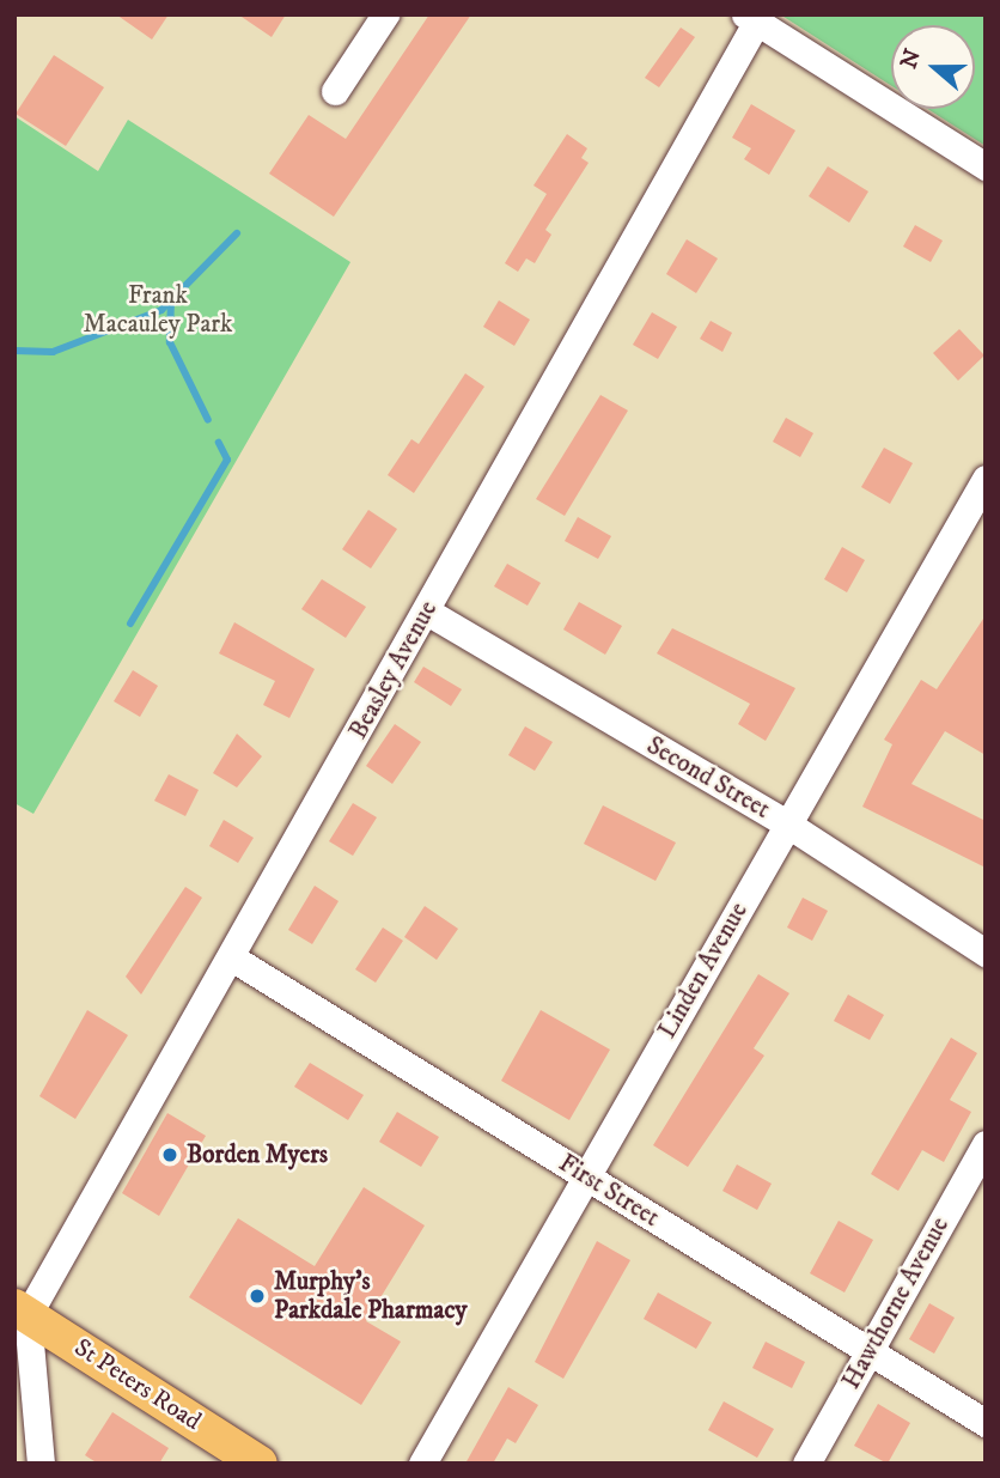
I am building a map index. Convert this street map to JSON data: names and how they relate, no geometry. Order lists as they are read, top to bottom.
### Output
{
  "streets": {
    "main road": ["St Peters Road"],
    "street": [
      "Beasley Avenue",
      "Second Street",
      "Linden Avenue",
      "First Street",
      "Hawthorne Avenue"
    ]
  },
  "crossings": [
    ["Beasley Avenue", "Second Street"],
    ["Beasley Avenue", "First Street"],
    ["Beasley Avenue", "St Peters Road"],
    ["Second Street", "Linden Avenue"],
    ["Linden Avenue", "First Street"],
    ["First Street", "Hawthorne Avenue"]
  ],
  "parks": ["Frank Macauley Park"],
  "places": ["Borden Myers", "Murphy's Parkdale Pharmacy"],
  "north": "left"
}
